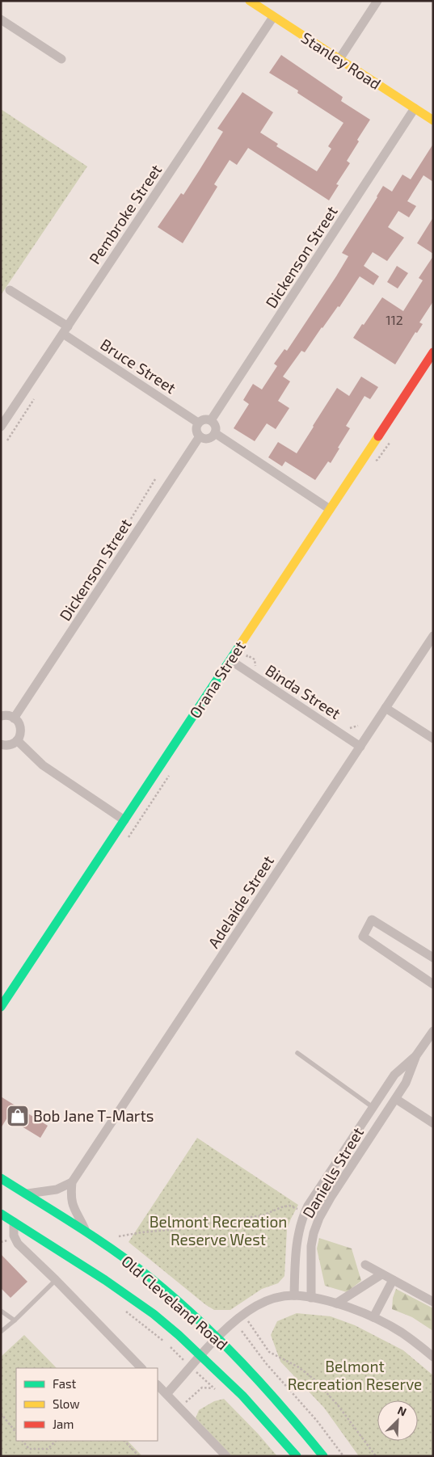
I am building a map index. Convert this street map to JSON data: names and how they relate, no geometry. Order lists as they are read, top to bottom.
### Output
{
  "streets": {
    "main road": ["Stanley Road", "Orana Street", "Old Cleveland Road"],
    "street": [
      "Pembroke Street",
      "Dickenson Street",
      "Bruce Street",
      "Binda Street",
      "Adelaide Street",
      "Daniells Street"
    ]
  },
  "crossings": [
    ["Stanley Road", "Pembroke Street"],
    ["Stanley Road", "Dickenson Street"],
    ["Pembroke Street", "Bruce Street"],
    ["Dickenson Street", "Bruce Street"],
    ["Orana Street", "Binda Street"],
    ["Binda Street", "Adelaide Street"]
  ],
  "parks": ["Belmont Recreation Reserve West", "Belmont Recreation Reserve"],
  "places": {
    "shop": ["Bob Jane T-Marts"]
  },
  "house_numbers": ["112"],
  "legend": ["Fast", "Slow", "Jam"],
  "north": "top right"
}
